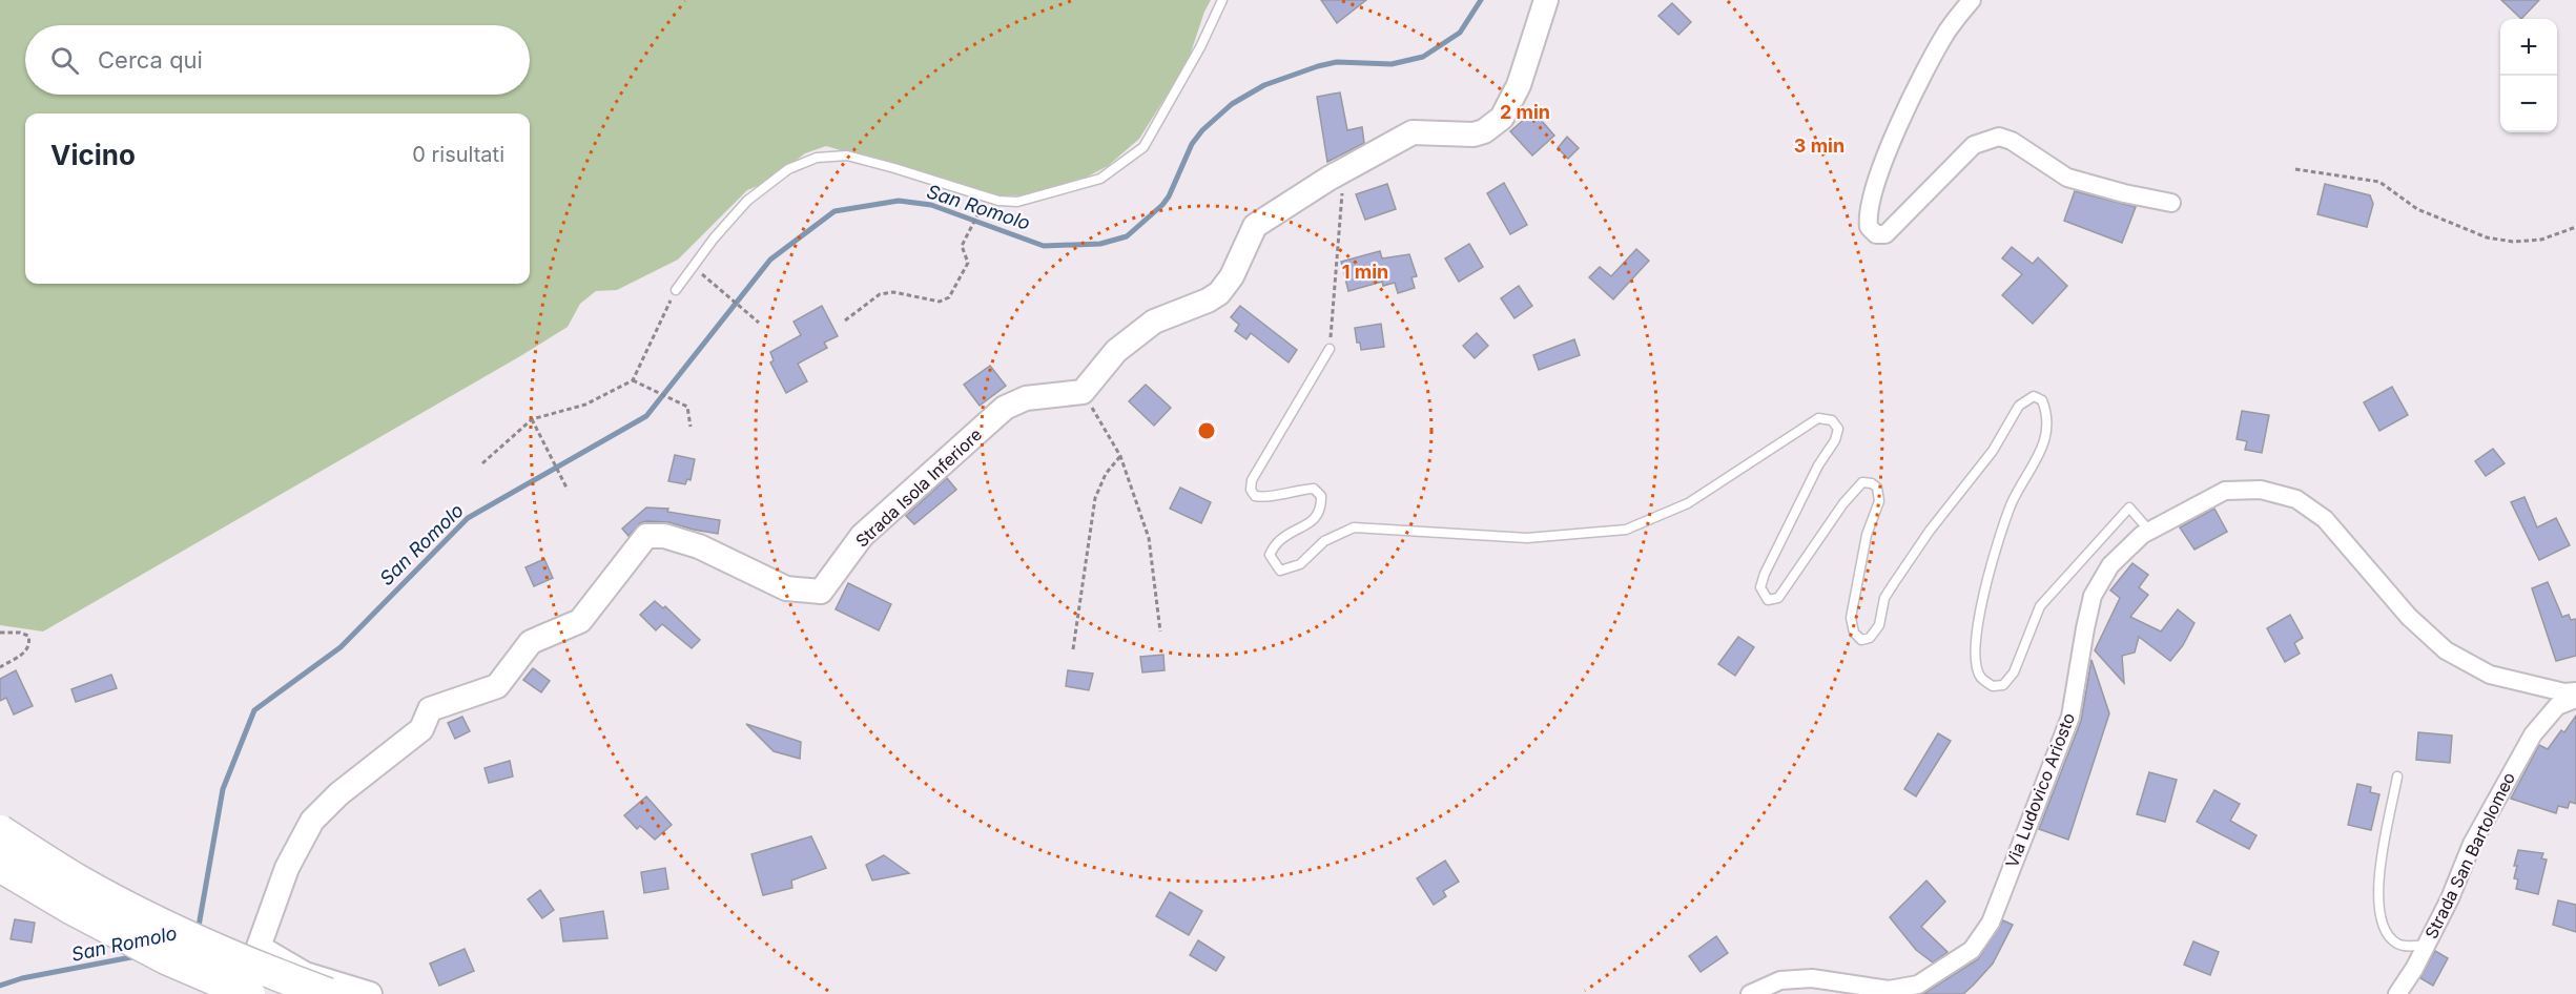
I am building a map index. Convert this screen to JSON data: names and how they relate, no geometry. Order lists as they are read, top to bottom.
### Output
{
  "streets": {
    "street": ["Strada Isola Inferiore", "Via Ludovico Ariosto", "Strada San Bartolomeo"]
  },
  "crossings": [
    ["Via Ludovico Ariosto", "Strada San Bartolomeo"]
  ],
  "water": ["San Romolo"],
  "page": {
    "map_buttons": ["+", "−"],
    "search": "Cerca qui",
    "heading": ["Vicino", "0 risultati"]
  },
  "rings": ["2 min", "3 min", "1 min"]
}
